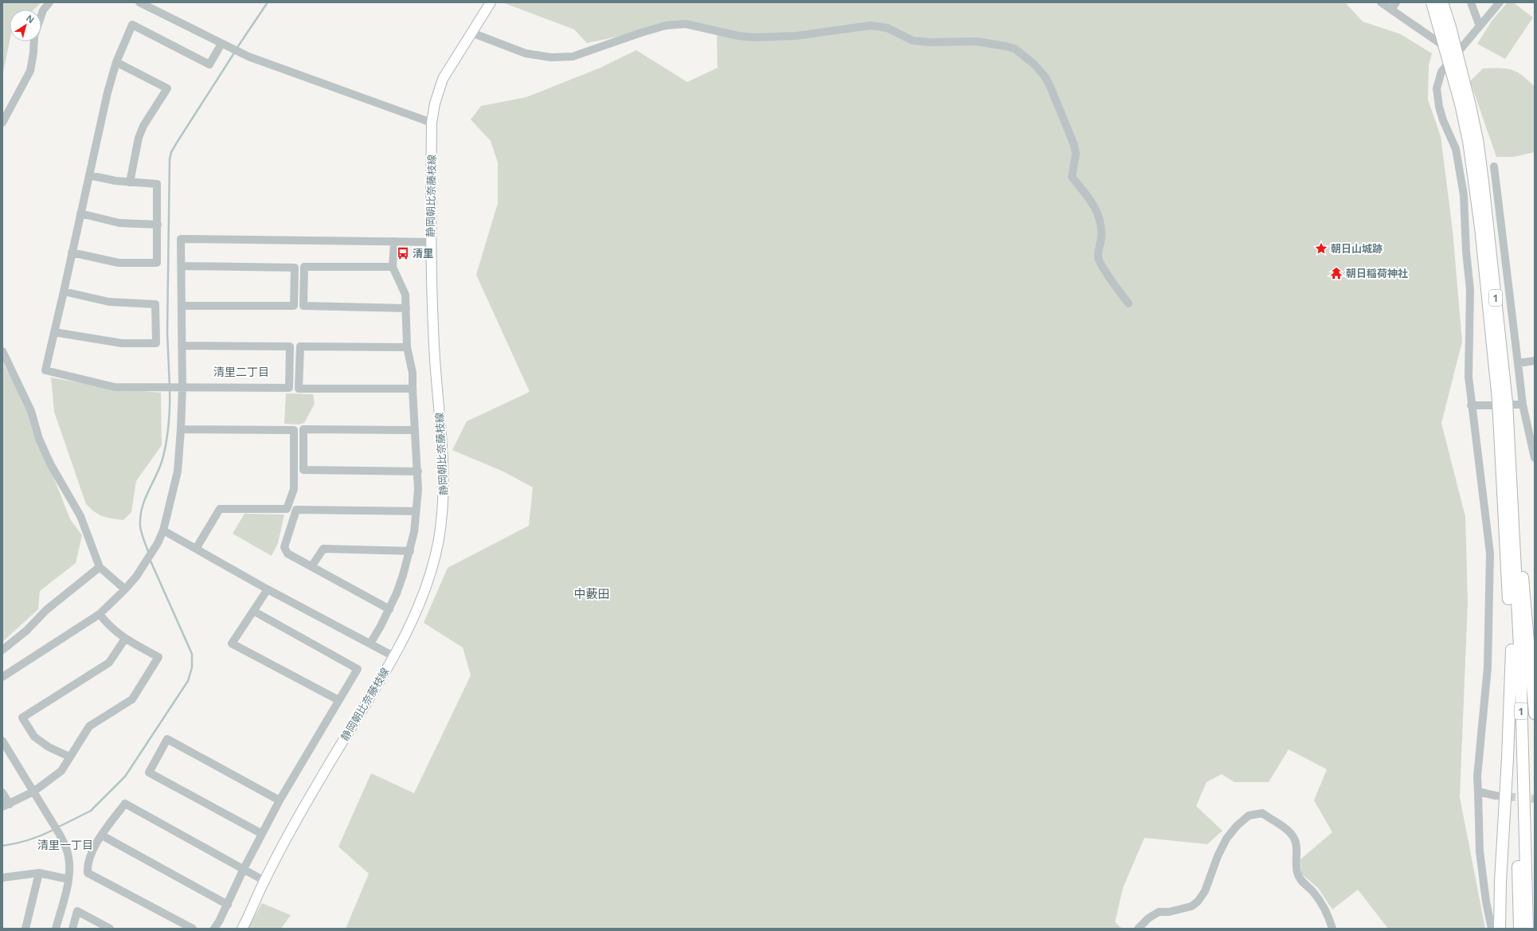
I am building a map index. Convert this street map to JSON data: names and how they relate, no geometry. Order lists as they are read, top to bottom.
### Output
{
  "streets": {
    "highway": ["1"],
    "main road": ["静岡朝比奈藤枝線"]
  },
  "districts": ["清里二丁目", "中藪田", "清里一丁目"],
  "places": {
    "place": ["朝日山城跡"],
    "bus stop": ["清里"],
    "temple": ["朝日稲荷神社"]
  },
  "north": "top right"
}
